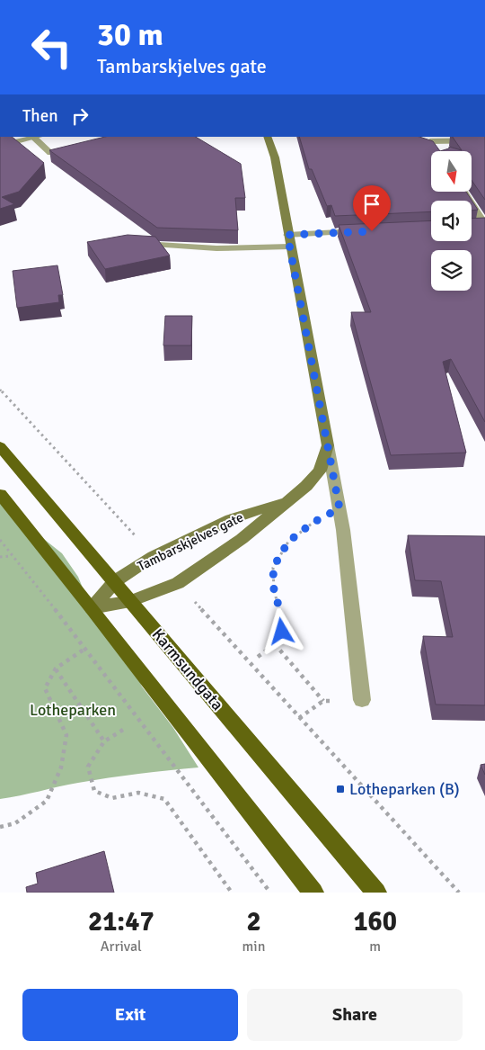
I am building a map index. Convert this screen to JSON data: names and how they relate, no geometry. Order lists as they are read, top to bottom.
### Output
{
  "streets": {
    "main road": ["Karmsundgata"],
    "street": ["Tambarskjelves gate"]
  },
  "crossings": [
    ["Tambarskjelves gate", "Karmsundgata"]
  ],
  "parks": ["Lotheparken"],
  "places": {
    "transit": ["Lotheparken (B)"]
  },
  "north": "bottom",
  "page": {
    "turn": ["30 m", "Tambarskjelves gate"],
    "then": "Then",
    "eta": [
      "21:47",
      "Arrival",
      "2",
      "min",
      "160",
      "m"
    ],
    "buttons": ["Exit", "Share"]
  }
}
